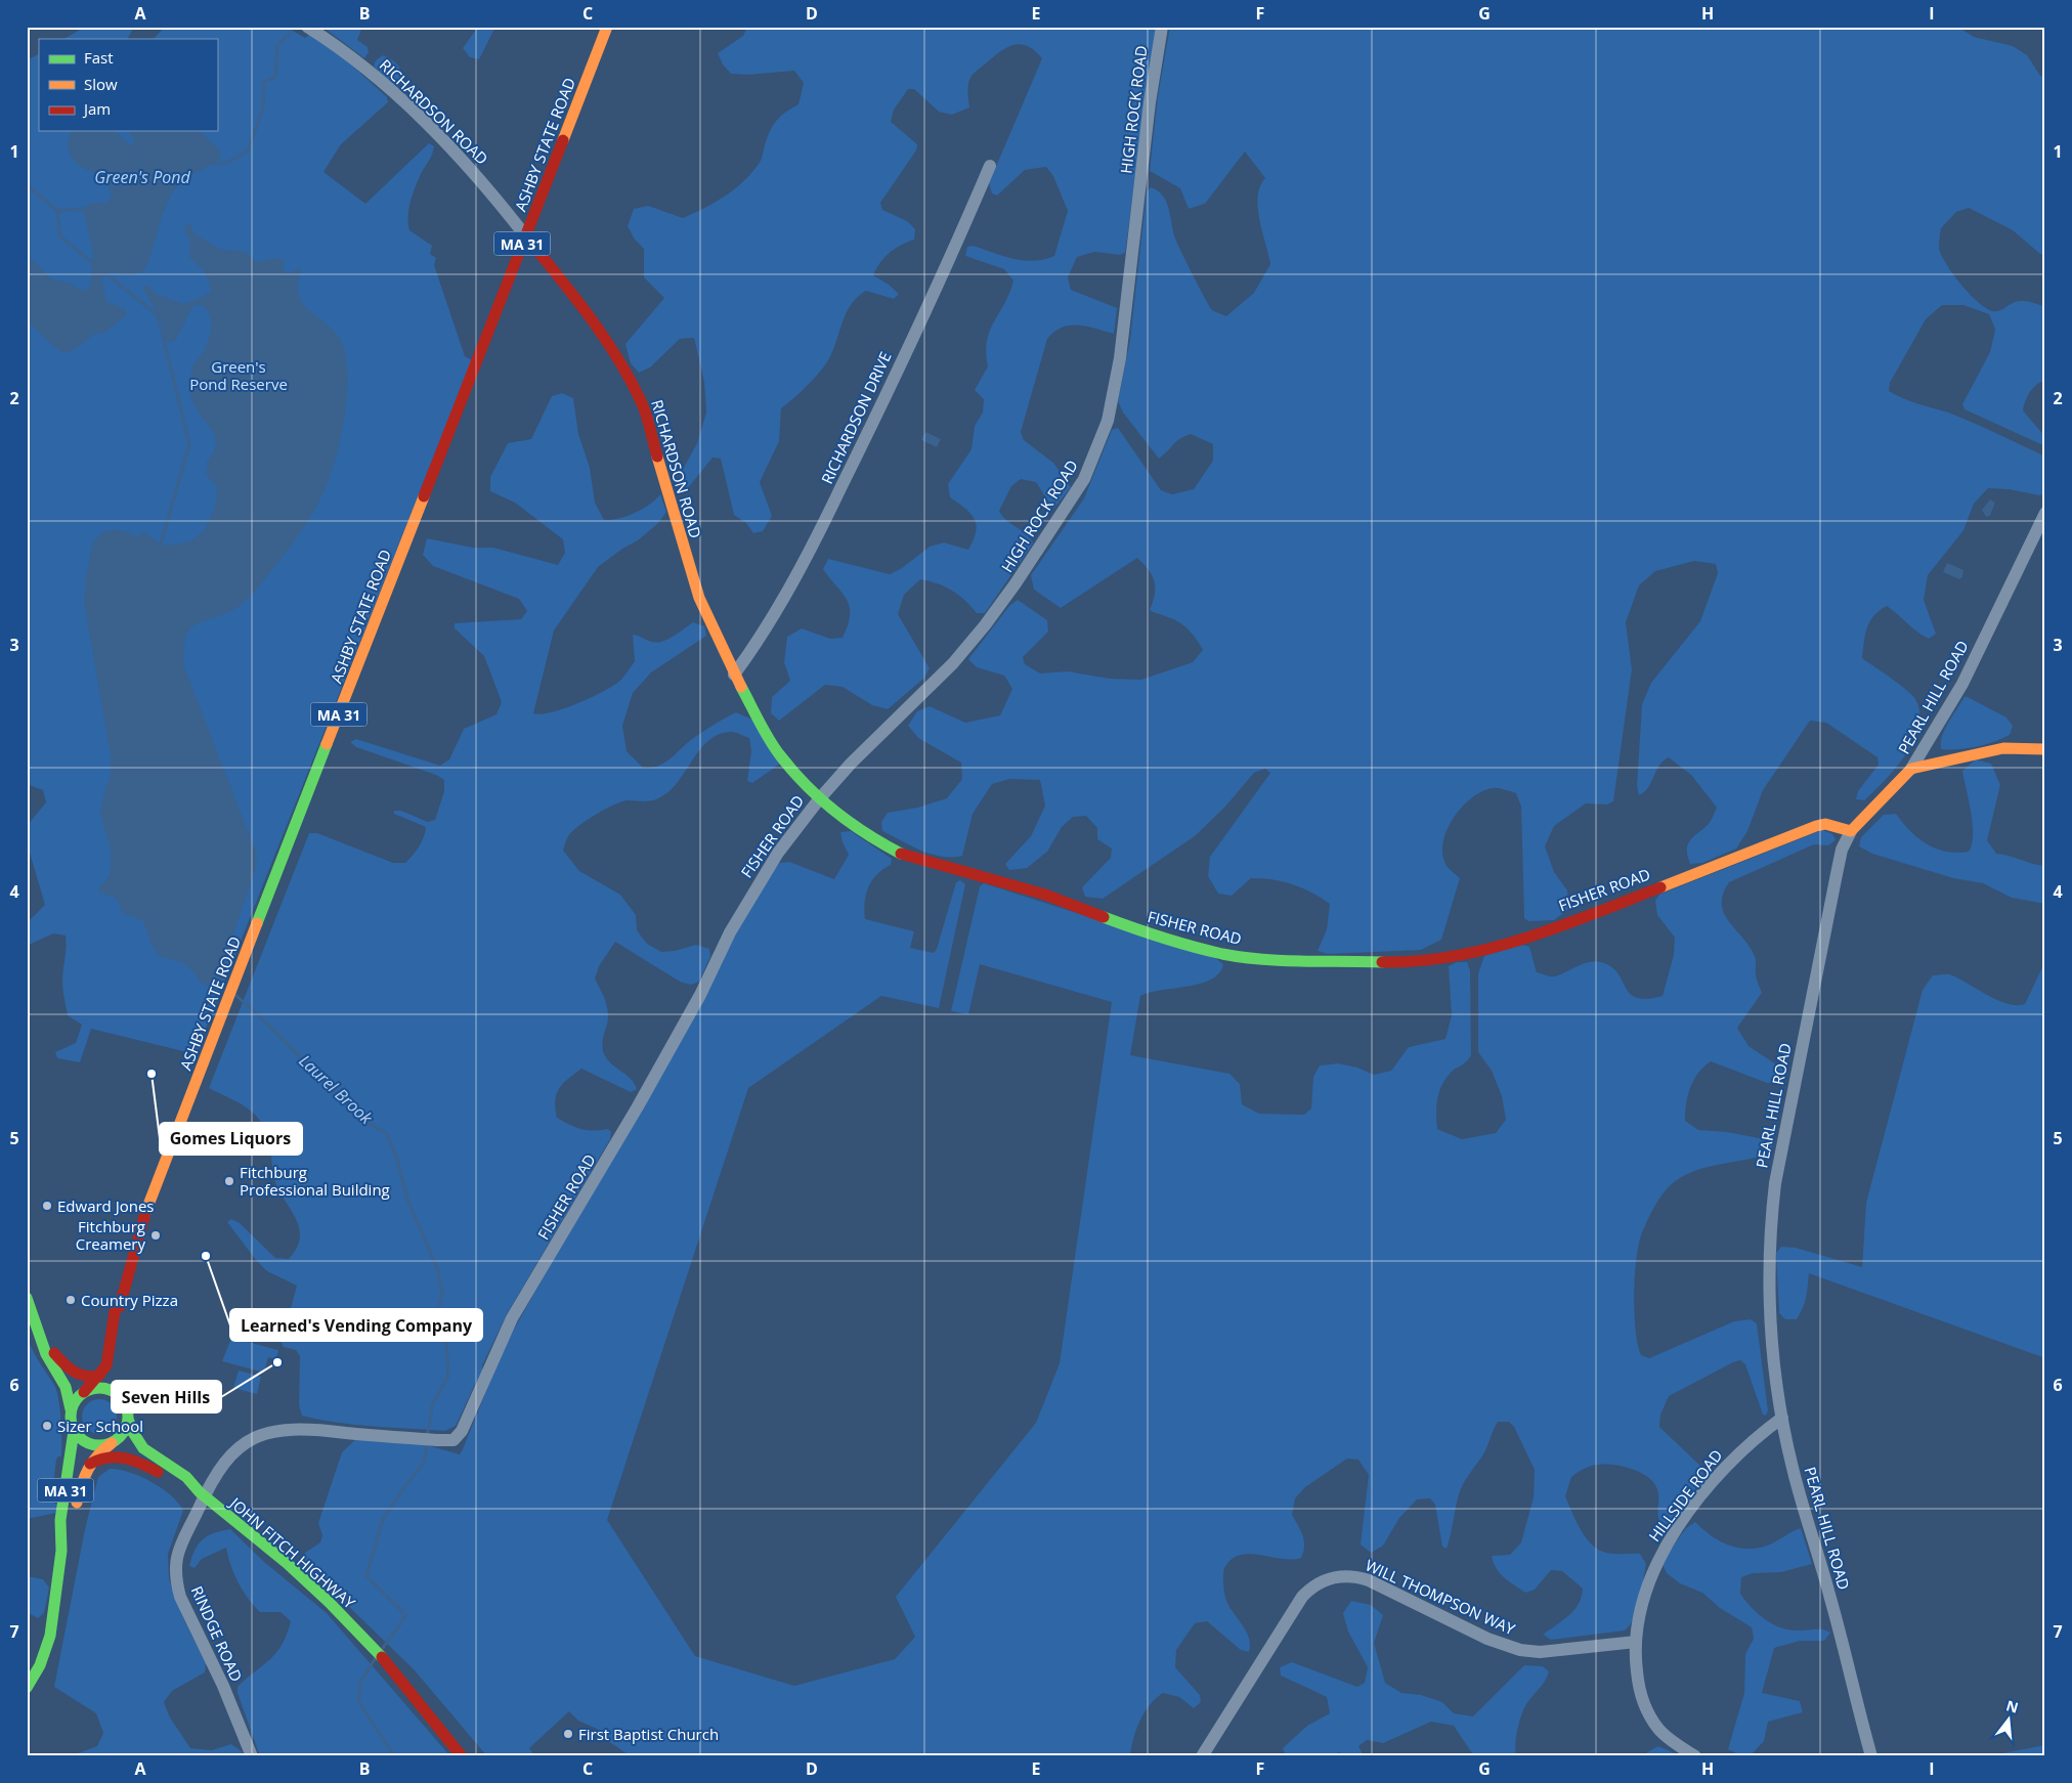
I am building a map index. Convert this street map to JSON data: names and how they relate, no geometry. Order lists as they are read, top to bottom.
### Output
{
  "streets": {
    "main road": [
      "RICHARDSON ROAD",
      "ASHBY STATE ROAD",
      "MA 31",
      "PEARL HILL ROAD",
      "FISHER ROAD",
      "JOHN FITCH HIGHWAY"
    ],
    "street": [
      "HIGH ROCK ROAD",
      "RICHARDSON DRIVE",
      "HILLSIDE ROAD",
      "WILL THOMPSON WAY",
      "RINDGE ROAD"
    ]
  },
  "crossings": [
    ["HIGH ROCK ROAD", "RICHARDSON ROAD"],
    ["HIGH ROCK ROAD", "FISHER ROAD"],
    ["RICHARDSON ROAD", "ASHBY STATE ROAD"],
    ["RICHARDSON ROAD", "RICHARDSON DRIVE"],
    ["RICHARDSON ROAD", "FISHER ROAD"],
    ["ASHBY STATE ROAD", "MA 31"],
    ["ASHBY STATE ROAD", "JOHN FITCH HIGHWAY"],
    ["MA 31", "JOHN FITCH HIGHWAY"],
    ["PEARL HILL ROAD", "FISHER ROAD"],
    ["PEARL HILL ROAD", "HILLSIDE ROAD"],
    ["FISHER ROAD", "JOHN FITCH HIGHWAY"],
    ["FISHER ROAD", "RINDGE ROAD"],
    ["HILLSIDE ROAD", "WILL THOMPSON WAY"],
    ["JOHN FITCH HIGHWAY", "RINDGE ROAD"]
  ],
  "water": ["Green's Pond", "Laurel Brook"],
  "parks": ["Green's Pond Reserve"],
  "places": [
    "Gomes Liquors",
    "Fitchburg Professional Building",
    "Edward Jones",
    "Fitchburg Creamery",
    "Learned's Vending Company",
    "Country Pizza",
    "Seven Hills",
    "Sizer School",
    "First Baptist Church"
  ],
  "legend": ["Fast", "Slow", "Jam"],
  "north": "top",
  "grid": {
    "columns": [
      "A",
      "B",
      "C",
      "D",
      "E",
      "F",
      "G",
      "H",
      "I"
    ],
    "rows": [
      "1",
      "2",
      "3",
      "4",
      "5",
      "6",
      "7"
    ]
  }
}
